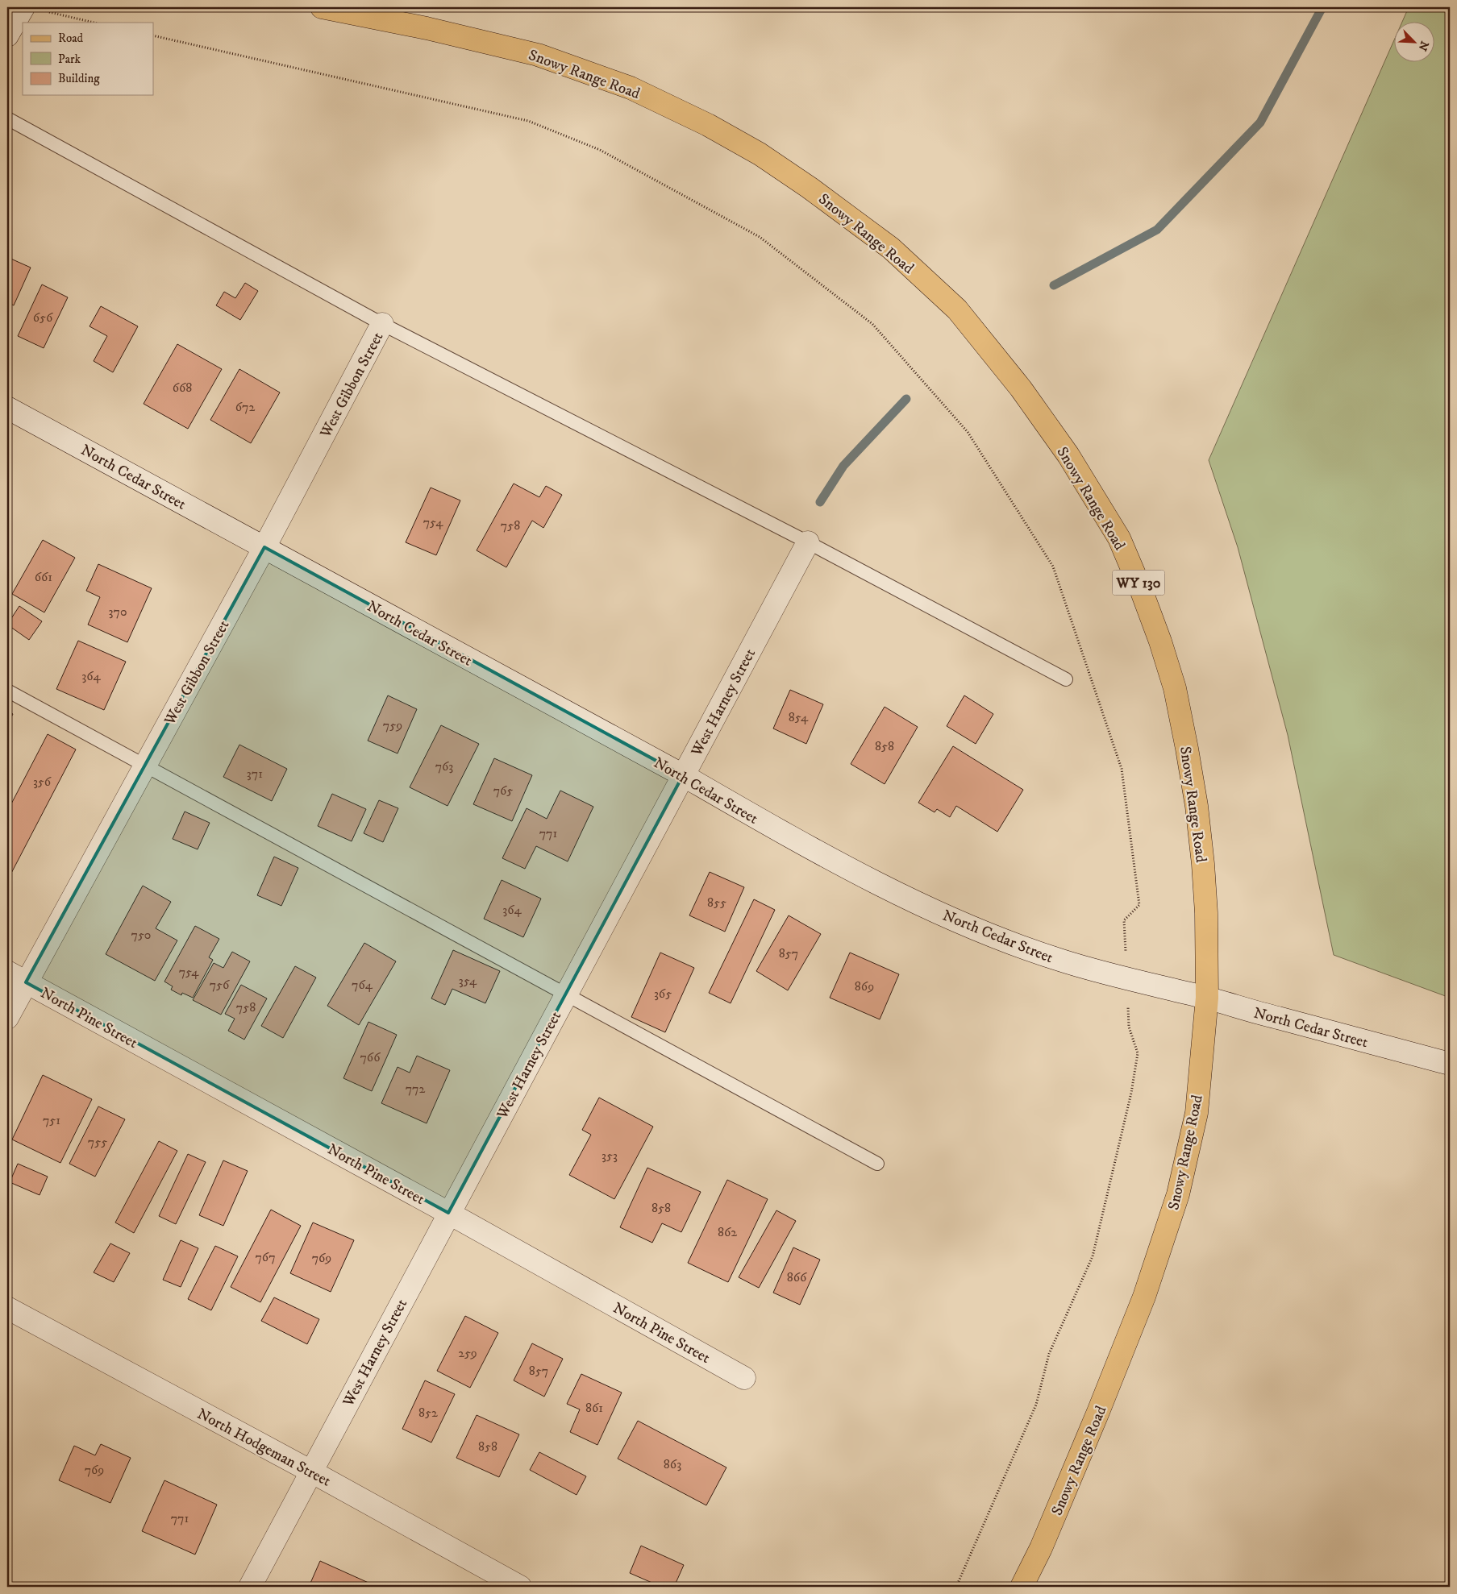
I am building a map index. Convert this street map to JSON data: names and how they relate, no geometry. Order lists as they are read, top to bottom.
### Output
{
  "streets": {
    "main road": ["Snowy Range Road", "WY 130"],
    "street": [
      "West Gibbon Street",
      "North Cedar Street",
      "West Harney Street",
      "North Pine Street",
      "North Hodgeman Street"
    ]
  },
  "crossings": [
    ["Snowy Range Road", "North Cedar Street"],
    ["West Gibbon Street", "North Cedar Street"],
    ["West Gibbon Street", "North Pine Street"],
    ["North Cedar Street", "West Harney Street"],
    ["West Harney Street", "North Pine Street"],
    ["West Harney Street", "North Hodgeman Street"]
  ],
  "house_numbers": [
    "656",
    "668",
    "672",
    "754",
    "758",
    "661",
    "370",
    "364",
    "854",
    "759",
    "858",
    "763",
    "371",
    "356",
    "765",
    "771",
    "855",
    "364",
    "750",
    "857",
    "754",
    "354",
    "756",
    "764",
    "869",
    "365",
    "758",
    "766",
    "772",
    "751",
    "755",
    "353",
    "858",
    "862",
    "767",
    "769",
    "866",
    "259",
    "857",
    "861",
    "852",
    "858",
    "863",
    "769",
    "771"
  ],
  "legend": ["Road", "Park", "Building"],
  "north": "bottom right"
}
